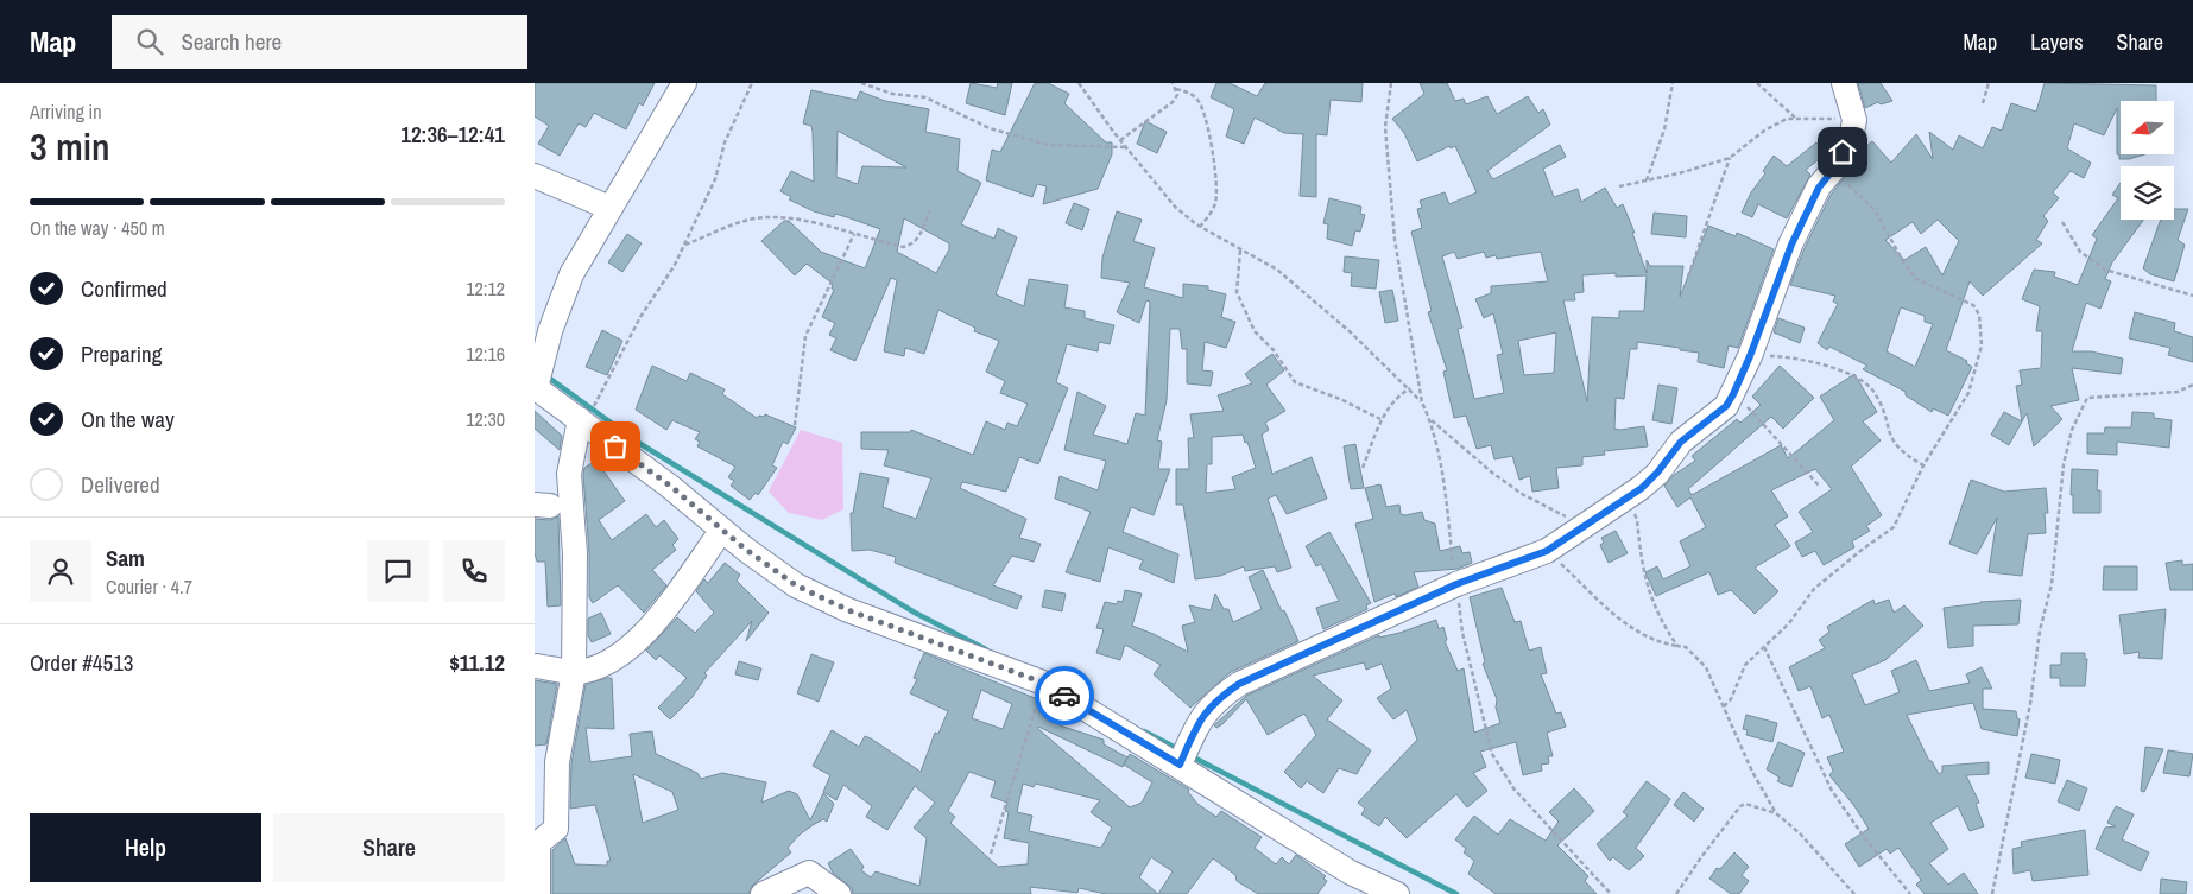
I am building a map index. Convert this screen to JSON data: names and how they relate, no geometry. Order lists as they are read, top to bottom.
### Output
{
  "north": "left",
  "page": {
    "header": "Map",
    "search": "Search here",
    "nav": ["Map", "Layers", "Share"],
    "heading": ["3 min", "Arriving in", "12:36–12:41"],
    "panel": [
      "Sam",
      "Courier · 4.7",
      "Order #4513",
      "$11.12"
    ],
    "bar": "On the way · 450 m",
    "list": [
      ["Confirmed", "12:12"],
      ["Preparing", "12:16"],
      ["On the way", "12:30"],
      "Delivered"
    ],
    "buttons": ["Help", "Share"]
  }
}
